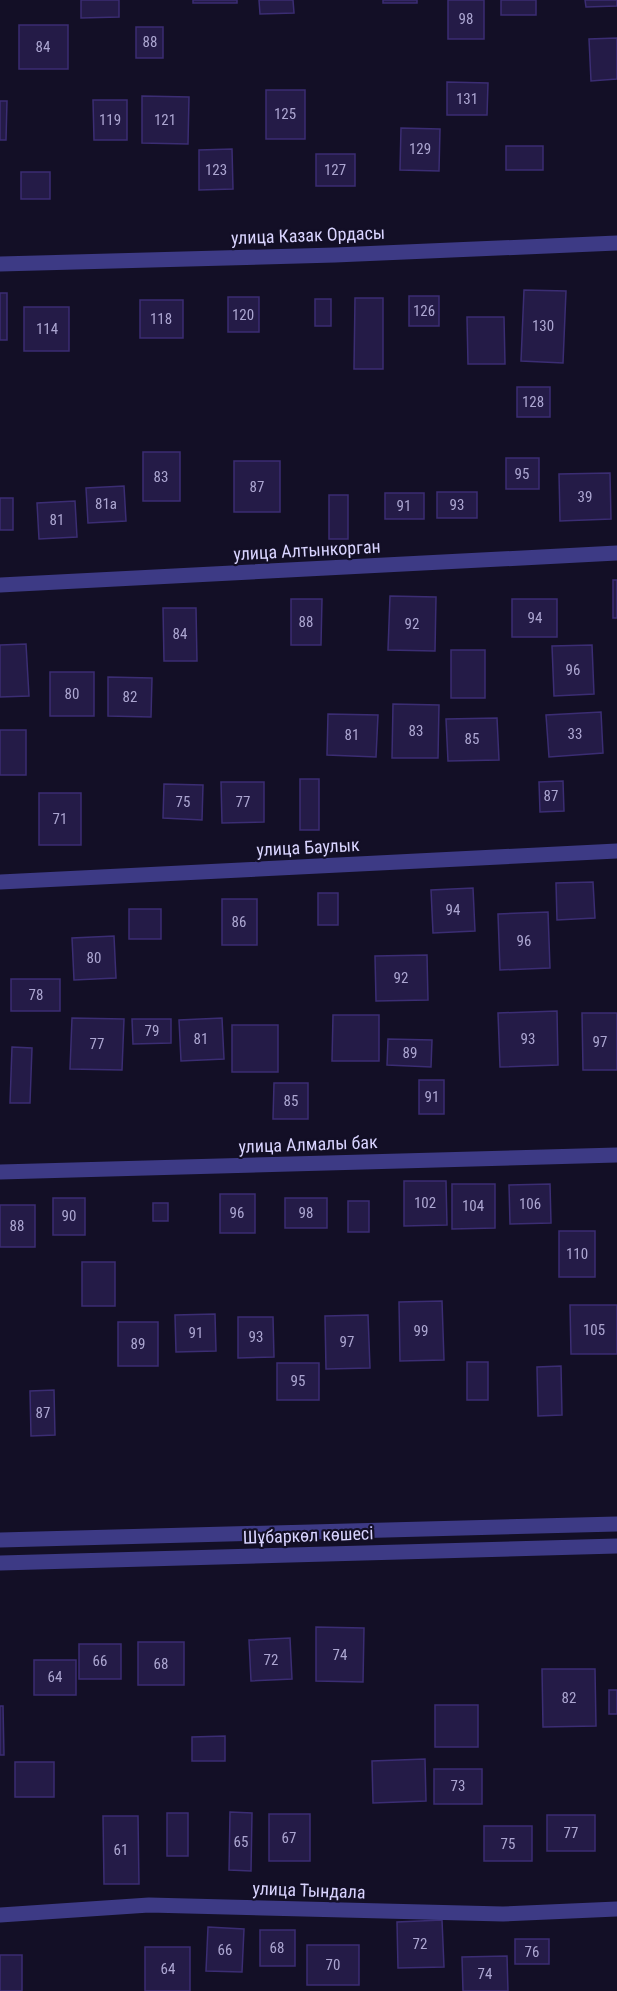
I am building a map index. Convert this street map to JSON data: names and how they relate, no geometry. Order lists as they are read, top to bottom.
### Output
{
  "streets": {
    "street": [
      "улица Казак Ордасы",
      "улица Алтынкорган",
      "улица Баулык",
      "улица Алмалы бак",
      "Шұбаркөл көшесі",
      "улица Тындала"
    ]
  },
  "house_numbers": [
    "98",
    "88",
    "84",
    "131",
    "125",
    "119",
    "121",
    "129",
    "123",
    "127",
    "126",
    "120",
    "118",
    "130",
    "114",
    "128",
    "95",
    "83",
    "87",
    "39",
    "81а",
    "93",
    "91",
    "81",
    "94",
    "88",
    "92",
    "84",
    "96",
    "80",
    "82",
    "83",
    "33",
    "81",
    "85",
    "87",
    "75",
    "77",
    "71",
    "94",
    "86",
    "96",
    "80",
    "92",
    "78",
    "79",
    "81",
    "93",
    "97",
    "77",
    "89",
    "91",
    "85",
    "102",
    "106",
    "104",
    "96",
    "98",
    "90",
    "88",
    "110",
    "105",
    "99",
    "91",
    "93",
    "97",
    "89",
    "95",
    "87",
    "74",
    "72",
    "66",
    "68",
    "64",
    "82",
    "73",
    "77",
    "67",
    "65",
    "75",
    "61",
    "72",
    "68",
    "66",
    "76",
    "70",
    "64",
    "74"
  ]
}
